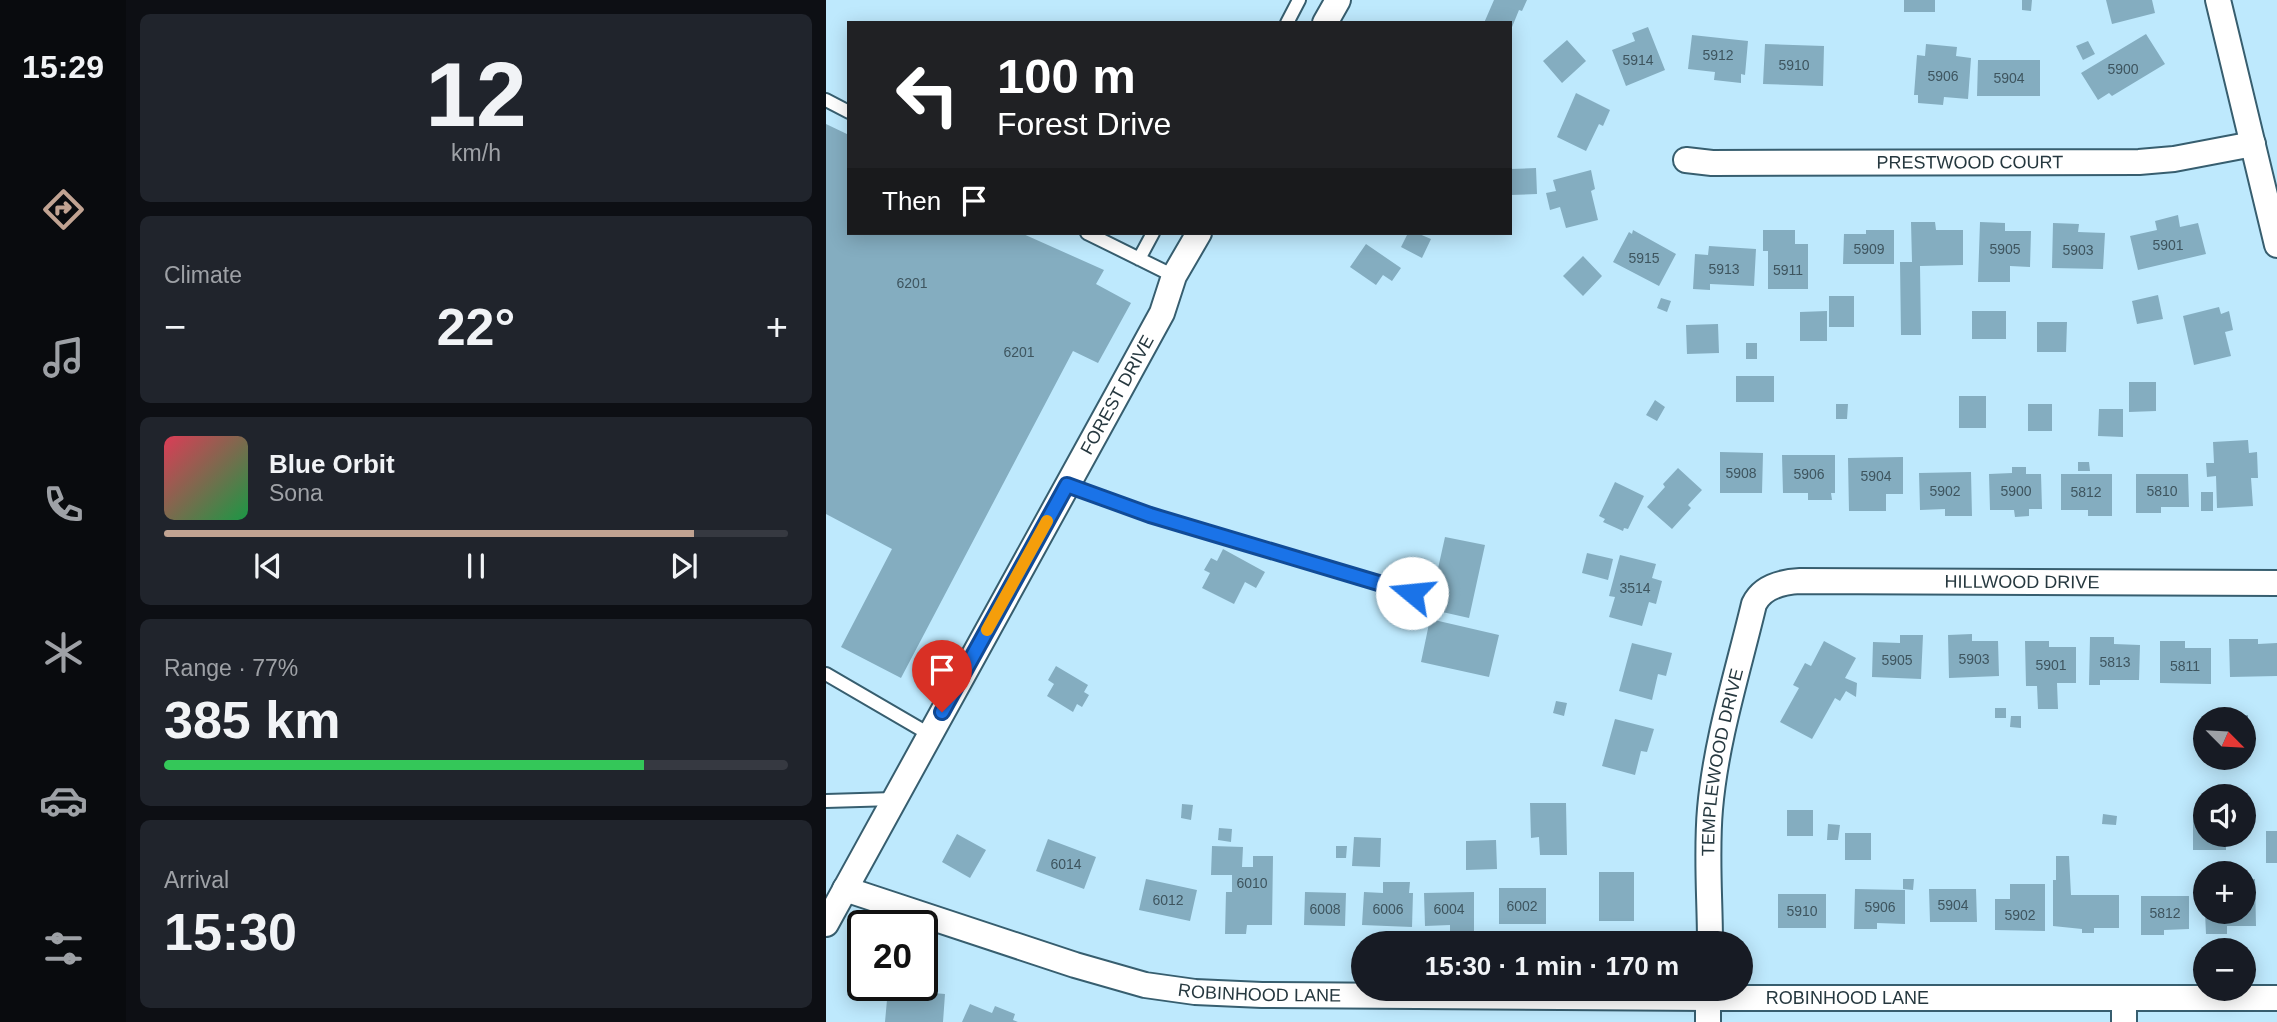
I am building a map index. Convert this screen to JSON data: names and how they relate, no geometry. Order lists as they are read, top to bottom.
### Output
{
  "streets": {
    "street": [
      "PRESTWOOD COURT",
      "FOREST DRIVE",
      "HILLWOOD DRIVE",
      "TEMPLEWOOD DRIVE",
      "ROBINHOOD LANE"
    ]
  },
  "crossings": [
    ["FOREST DRIVE", "ROBINHOOD LANE"],
    ["HILLWOOD DRIVE", "TEMPLEWOOD DRIVE"]
  ],
  "house_numbers": [
    "5912",
    "5914",
    "5910",
    "5900",
    "5906",
    "5904",
    "5901",
    "5909",
    "5905",
    "5903",
    "5915",
    "5913",
    "5911",
    "6201",
    "6201",
    "5908",
    "5906",
    "5904",
    "5902",
    "5900",
    "5810",
    "5812",
    "3514",
    "5903",
    "5905",
    "5813",
    "5901",
    "5811",
    "6014",
    "6010",
    "6012",
    "5904",
    "6002",
    "5906",
    "6008",
    "6006",
    "6004",
    "5910",
    "5812",
    "5902"
  ],
  "north": "bottom right",
  "page": {
    "tabs": "15:29",
    "tile": [
      ["12", "km/h"],
      "Climate",
      ["Range · 77%", "385 km"],
      ["Arrival", "15:30"]
    ],
    "turn": ["100 m", "Forest Drive"],
    "then": "Then",
    "heat": ["−", "22°", "+"],
    "song": ["Blue Orbit", "Sona"],
    "map_buttons": ["+", "−"],
    "limit": "20",
    "trip": "15:30 · 1 min · 170 m"
  }
}
